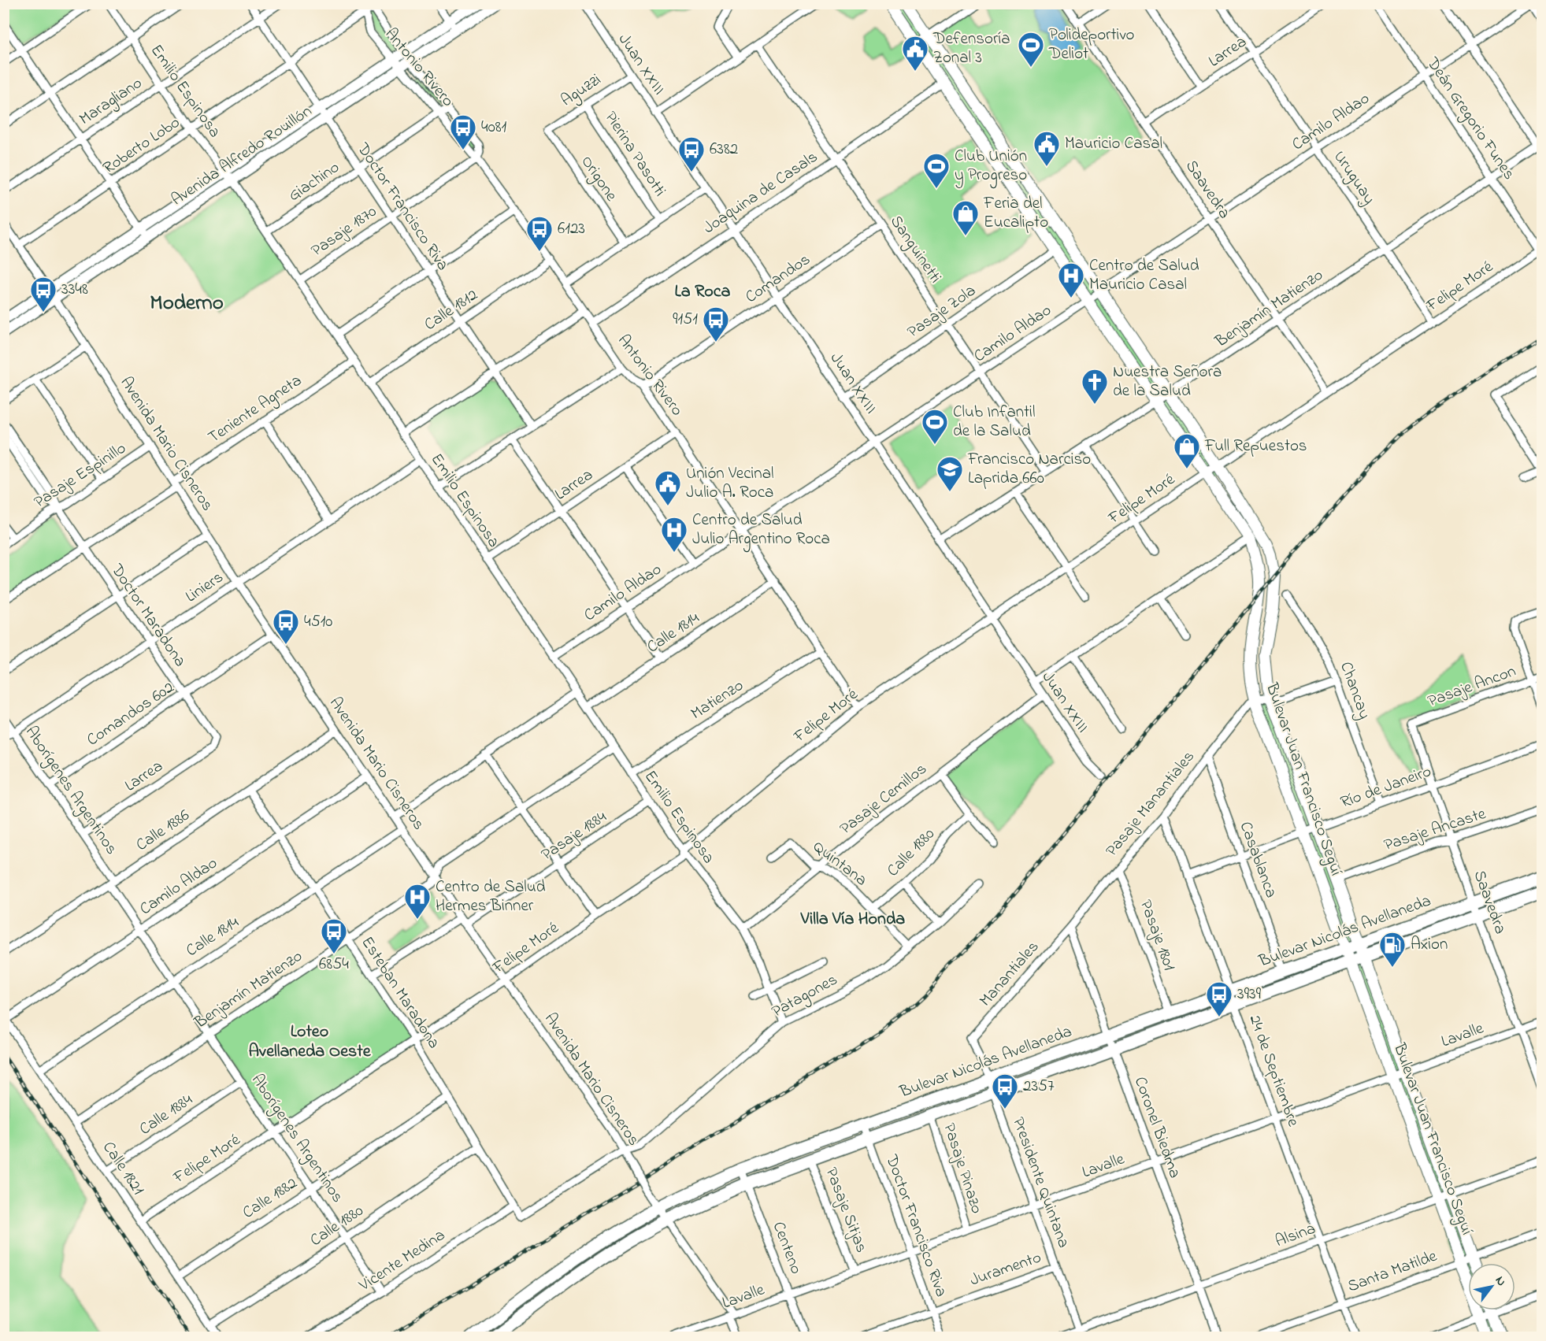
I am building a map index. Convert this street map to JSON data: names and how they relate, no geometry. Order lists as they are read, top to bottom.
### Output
{
  "streets": {
    "main road": ["Bulevar Juan Francisco Seguí", "Bulevar Nicolás Avellaneda"],
    "street": [
      "Larrea",
      "Juan XXIII",
      "Antonio Rivero",
      "Aguzzi",
      "Emilio Espinosa",
      "Maragliano",
      "Deán Gregorio Funes",
      "Camilo Aldao",
      "Roberto Lobo",
      "Pierina Pasotti",
      "Avenida Alfredo Rouillón",
      "Uruguay",
      "Origone",
      "Giachino",
      "Saavedra",
      "Joaquina de Casals",
      "Doctor Francisco Riva",
      "Pasaje 1870",
      "Sanguinetti",
      "Comandos",
      "Felipe Moré",
      "Benjamín Matienzo",
      "Calle 1812",
      "Pasaje Zola",
      "Teniente Agneta",
      "Avenida Mario Cisneros",
      "Pasaje Espinillo",
      "Liniers",
      "Doctor Maradona",
      "Calle 1814",
      "Pasaje Ancon",
      "Chancay",
      "Matienzo",
      "Comandos 602",
      "Río de Janeiro",
      "Aborígenes Argentinos",
      "Pasaje Cemillos",
      "Pasaje Manantiales",
      "Pasaje Ancaste",
      "Calle 1886",
      "Pasaje 1884",
      "Calle 1880",
      "Casablanca",
      "Quintana",
      "Pasaje 1801",
      "Manantiales",
      "Esteban Maradona",
      "Patagones",
      "Lavalle",
      "24 de Septiembre",
      "Calle 1884",
      "Coronel Biedma",
      "Calle 1821",
      "Pasaje Pinazo",
      "Presidente Quintana",
      "Calle 1882",
      "Pasaje Sitjas",
      "Alsina",
      "Centeno",
      "Vicente Medina",
      "Juramento",
      "Santa Matilde"
    ]
  },
  "crossings": [
    ["Larrea", "Antonio Rivero"],
    ["Larrea", "Emilio Espinosa"],
    ["Larrea", "Uruguay"],
    ["Larrea", "Saavedra"],
    ["Larrea", "Doctor Maradona"],
    ["Larrea", "Aborígenes Argentinos"],
    ["Juan XXIII", "Aguzzi"],
    ["Juan XXIII", "Camilo Aldao"],
    ["Juan XXIII", "Joaquina de Casals"],
    ["Juan XXIII", "Comandos"],
    ["Juan XXIII", "Felipe Moré"],
    ["Juan XXIII", "Benjamín Matienzo"],
    ["Juan XXIII", "Pasaje Zola"],
    ["Juan XXIII", "Pasaje Cemillos"],
    ["Antonio Rivero", "Camilo Aldao"],
    ["Antonio Rivero", "Roberto Lobo"],
    ["Antonio Rivero", "Avenida Alfredo Rouillón"],
    ["Antonio Rivero", "Giachino"],
    ["Antonio Rivero", "Joaquina de Casals"],
    ["Antonio Rivero", "Pasaje 1870"],
    ["Antonio Rivero", "Comandos"],
    ["Antonio Rivero", "Felipe Moré"],
    ["Antonio Rivero", "Calle 1812"],
    ["Antonio Rivero", "Calle 1814"],
    ["Antonio Rivero", "Matienzo"],
    ["Aguzzi", "Pierina Pasotti"],
    ["Aguzzi", "Origone"],
    ["Emilio Espinosa", "Maragliano"],
    ["Emilio Espinosa", "Camilo Aldao"],
    ["Emilio Espinosa", "Roberto Lobo"],
    ["Emilio Espinosa", "Avenida Alfredo Rouillón"],
    ["Emilio Espinosa", "Giachino"],
    ["Emilio Espinosa", "Pasaje 1870"],
    ["Emilio Espinosa", "Felipe Moré"],
    ["Emilio Espinosa", "Calle 1812"],
    ["Emilio Espinosa", "Teniente Agneta"],
    ["Emilio Espinosa", "Liniers"],
    ["Emilio Espinosa", "Calle 1814"],
    ["Emilio Espinosa", "Matienzo"],
    ["Emilio Espinosa", "Pasaje Cemillos"],
    ["Emilio Espinosa", "Pasaje 1884"],
    ["Emilio Espinosa", "Patagones"],
    ["Maragliano", "Doctor Francisco Riva"],
    ["Deán Gregorio Funes", "Camilo Aldao"],
    ["Deán Gregorio Funes", "Felipe Moré"],
    ["Deán Gregorio Funes", "Benjamín Matienzo"],
    ["Camilo Aldao", "Uruguay"],
    ["Camilo Aldao", "Saavedra"],
    ["Camilo Aldao", "Sanguinetti"],
    ["Camilo Aldao", "Avenida Mario Cisneros"],
    ["Camilo Aldao", "Bulevar Juan Francisco Seguí"],
    ["Camilo Aldao", "Aborígenes Argentinos"],
    ["Camilo Aldao", "Esteban Maradona"],
    ["Camilo Aldao", "Calle 1821"],
    ["Roberto Lobo", "Doctor Francisco Riva"],
    ["Roberto Lobo", "Avenida Mario Cisneros"],
    ["Avenida Alfredo Rouillón", "Doctor Francisco Riva"],
    ["Avenida Alfredo Rouillón", "Avenida Mario Cisneros"],
    ["Uruguay", "Felipe Moré"],
    ["Uruguay", "Benjamín Matienzo"],
    ["Giachino", "Doctor Francisco Riva"],
    ["Saavedra", "Felipe Moré"],
    ["Saavedra", "Benjamín Matienzo"],
    ["Saavedra", "Pasaje Ancon"],
    ["Saavedra", "Río de Janeiro"],
    ["Saavedra", "Pasaje Ancaste"],
    ["Saavedra", "Bulevar Nicolás Avellaneda"],
    ["Saavedra", "Lavalle"],
    ["Joaquina de Casals", "Sanguinetti"],
    ["Joaquina de Casals", "Bulevar Juan Francisco Seguí"],
    ["Doctor Francisco Riva", "Pasaje 1870"],
    ["Doctor Francisco Riva", "Calle 1812"],
    ["Doctor Francisco Riva", "Bulevar Nicolás Avellaneda"],
    ["Doctor Francisco Riva", "Lavalle"],
    ["Doctor Francisco Riva", "Juramento"],
    ["Sanguinetti", "Comandos"],
    ["Sanguinetti", "Benjamín Matienzo"],
    ["Sanguinetti", "Pasaje Zola"],
    ["Felipe Moré", "Avenida Mario Cisneros"],
    ["Felipe Moré", "Bulevar Juan Francisco Seguí"],
    ["Felipe Moré", "Aborígenes Argentinos"],
    ["Felipe Moré", "Esteban Maradona"],
    ["Felipe Moré", "Calle 1821"],
    ["Benjamín Matienzo", "Avenida Mario Cisneros"],
    ["Benjamín Matienzo", "Bulevar Juan Francisco Seguí"],
    ["Benjamín Matienzo", "Aborígenes Argentinos"],
    ["Benjamín Matienzo", "Esteban Maradona"],
    ["Benjamín Matienzo", "Calle 1821"],
    ["Pasaje Zola", "Bulevar Juan Francisco Seguí"],
    ["Teniente Agneta", "Avenida Mario Cisneros"],
    ["Teniente Agneta", "Doctor Maradona"],
    ["Avenida Mario Cisneros", "Pasaje Espinillo"],
    ["Avenida Mario Cisneros", "Liniers"],
    ["Avenida Mario Cisneros", "Calle 1814"],
    ["Avenida Mario Cisneros", "Comandos 602"],
    ["Avenida Mario Cisneros", "Calle 1886"],
    ["Avenida Mario Cisneros", "Pasaje 1884"],
    ["Avenida Mario Cisneros", "Bulevar Nicolás Avellaneda"],
    ["Avenida Mario Cisneros", "Esteban Maradona"],
    ["Avenida Mario Cisneros", "Patagones"],
    ["Avenida Mario Cisneros", "Lavalle"],
    ["Pasaje Espinillo", "Doctor Maradona"],
    ["Liniers", "Doctor Maradona"],
    ["Liniers", "Aborígenes Argentinos"],
    ["Doctor Maradona", "Comandos 602"],
    ["Calle 1814", "Aborígenes Argentinos"],
    ["Calle 1814", "Esteban Maradona"],
    ["Calle 1814", "Calle 1821"],
    ["Chancay", "Río de Janeiro"],
    ["Comandos 602", "Aborígenes Argentinos"],
    ["Bulevar Juan Francisco Seguí", "Río de Janeiro"],
    ["Bulevar Juan Francisco Seguí", "Pasaje Manantiales"],
    ["Bulevar Juan Francisco Seguí", "Pasaje Ancaste"],
    ["Bulevar Juan Francisco Seguí", "Bulevar Nicolás Avellaneda"],
    ["Bulevar Juan Francisco Seguí", "Lavalle"],
    ["Bulevar Juan Francisco Seguí", "Alsina"],
    ["Bulevar Juan Francisco Seguí", "Santa Matilde"],
    ["Río de Janeiro", "Casablanca"],
    ["Río de Janeiro", "24 de Septiembre"],
    ["Aborígenes Argentinos", "Calle 1886"],
    ["Aborígenes Argentinos", "Calle 1880"],
    ["Aborígenes Argentinos", "Calle 1884"],
    ["Aborígenes Argentinos", "Calle 1882"],
    ["Aborígenes Argentinos", "Vicente Medina"],
    ["Pasaje Cemillos", "Quintana"],
    ["Pasaje Manantiales", "Casablanca"],
    ["Pasaje Manantiales", "Pasaje 1801"],
    ["Pasaje Manantiales", "Manantiales"],
    ["Pasaje Manantiales", "24 de Septiembre"],
    ["Pasaje Manantiales", "Coronel Biedma"],
    ["Calle 1886", "Esteban Maradona"],
    ["Calle 1880", "Quintana"],
    ["Calle 1880", "Esteban Maradona"],
    ["Calle 1880", "Calle 1821"],
    ["Casablanca", "Bulevar Nicolás Avellaneda"],
    ["Quintana", "Patagones"],
    ["Bulevar Nicolás Avellaneda", "Pasaje 1801"],
    ["Bulevar Nicolás Avellaneda", "24 de Septiembre"],
    ["Bulevar Nicolás Avellaneda", "Coronel Biedma"],
    ["Bulevar Nicolás Avellaneda", "Pasaje Pinazo"],
    ["Bulevar Nicolás Avellaneda", "Presidente Quintana"],
    ["Bulevar Nicolás Avellaneda", "Pasaje Sitjas"],
    ["Bulevar Nicolás Avellaneda", "Centeno"],
    ["Manantiales", "Coronel Biedma"],
    ["Manantiales", "Presidente Quintana"],
    ["Esteban Maradona", "Patagones"],
    ["Esteban Maradona", "Calle 1882"],
    ["Esteban Maradona", "Vicente Medina"],
    ["Lavalle", "24 de Septiembre"],
    ["Lavalle", "Coronel Biedma"],
    ["Lavalle", "Pasaje Pinazo"],
    ["Lavalle", "Presidente Quintana"],
    ["Lavalle", "Pasaje Sitjas"],
    ["Lavalle", "Centeno"],
    ["24 de Septiembre", "Alsina"],
    ["24 de Septiembre", "Santa Matilde"],
    ["Calle 1884", "Calle 1821"],
    ["Coronel Biedma", "Alsina"],
    ["Calle 1821", "Calle 1882"],
    ["Presidente Quintana", "Alsina"],
    ["Presidente Quintana", "Juramento"]
  ],
  "districts": [
    "La Roca",
    "Moderno",
    "Villa Vía Honda",
    "Loteo Avellaneda Oeste"
  ],
  "places": {
    "sports": ["Polideportivo Deliot", "Club Unión y Progreso", "Club Infantil de la Salud"],
    "public building": ["Defensoría Zonal 3", "Mauricio Casal", "Unión Vecinal Julio A. Roca"],
    "bus stop": [
      "4081",
      "6382",
      "6123",
      "3348",
      "9151",
      "4510",
      "6854",
      "3939",
      "2357"
    ],
    "shop": ["Feria del Eucalipto", "Full Repuestos"],
    "hospital": ["Centro de Salud Mauricio Casal", "Centro de Salud Julio Argentino Roca", "Centro de Salud Hermes Binner"],
    "church": ["Nuestra Señora de la Salud"],
    "school or university": ["Francisco Narciso Laprida 660"],
    "fuel station": ["Axion"]
  },
  "north": "top right"
}
